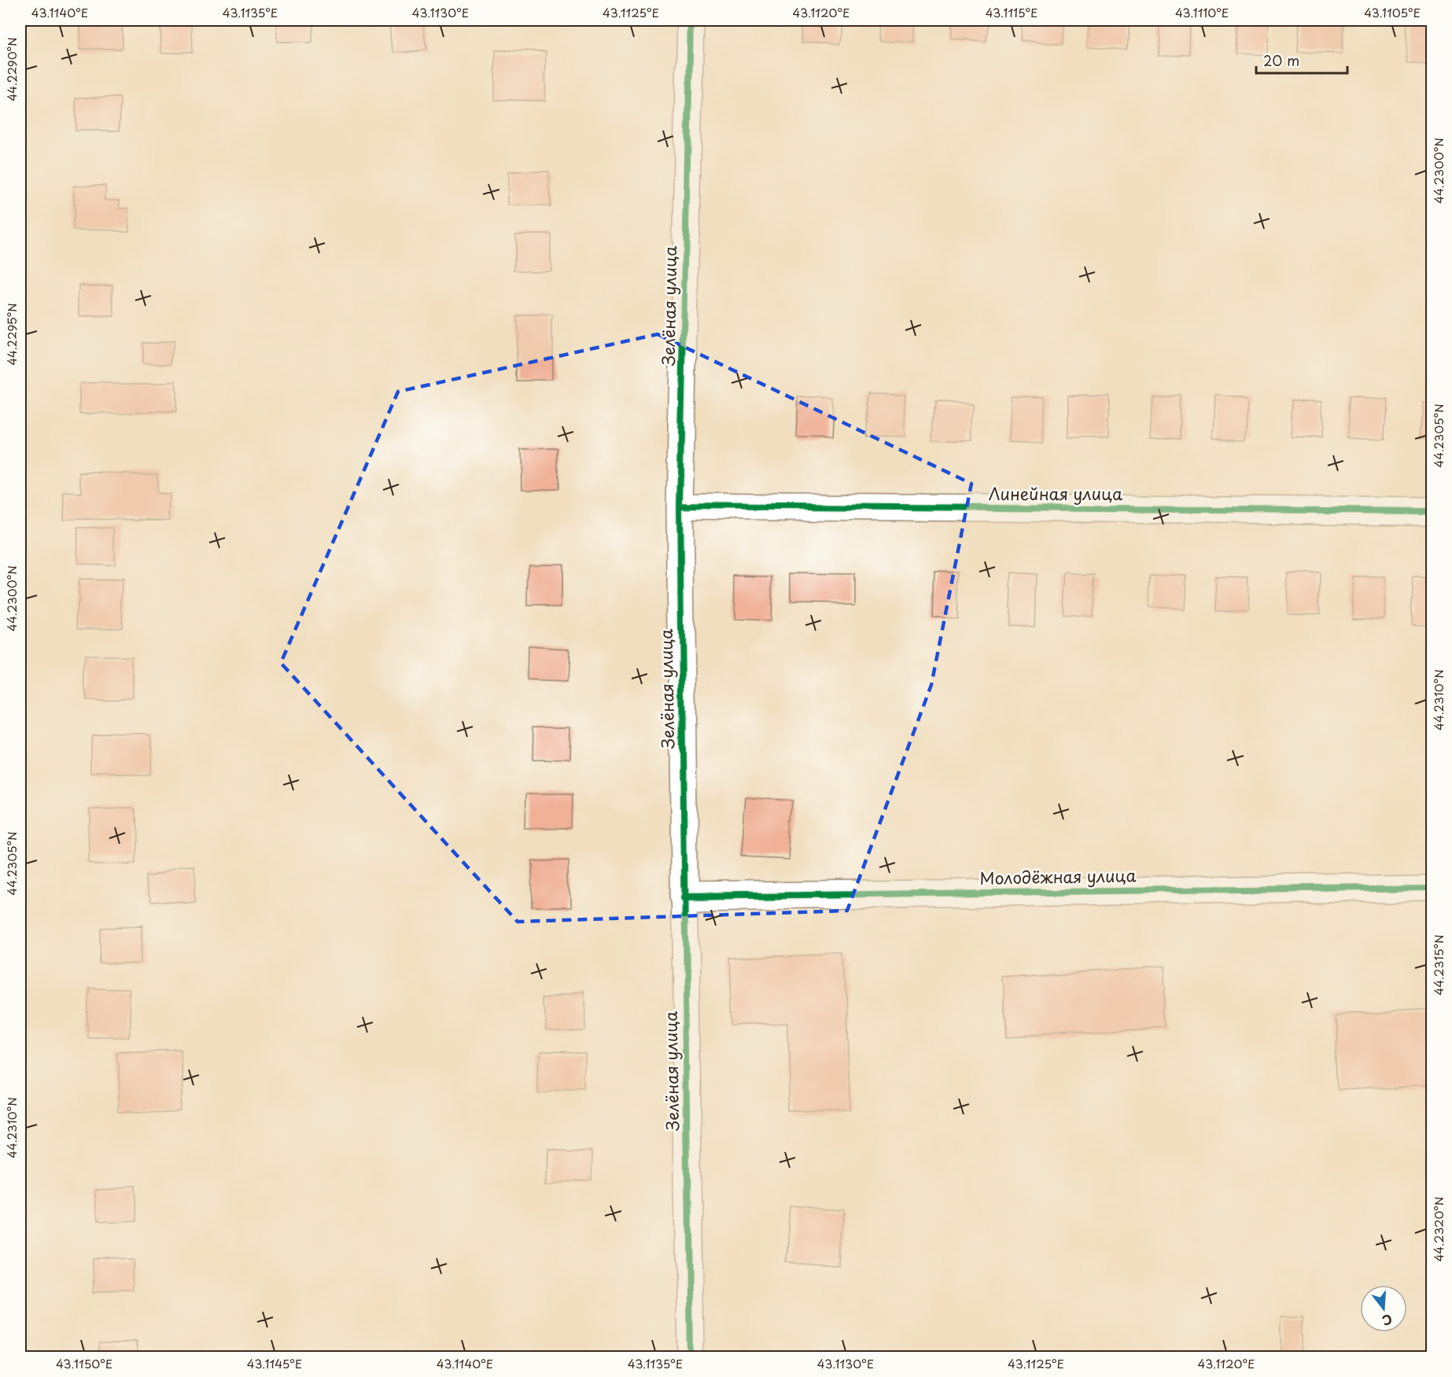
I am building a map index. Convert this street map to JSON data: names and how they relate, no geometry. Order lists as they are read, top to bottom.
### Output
{
  "streets": {
    "street": ["Зелёная улица", "Линейная улица", "Молодёжная улица"]
  },
  "crossings": [
    ["Зелёная улица", "Линейная улица"],
    ["Зелёная улица", "Молодёжная улица"]
  ],
  "scale_bar": "20 m",
  "north": "bottom",
  "coordinates": [
    "43.1140°E",
    "43.1135°E",
    "43.1130°E",
    "43.1125°E",
    "43.1120°E",
    "43.1115°E",
    "43.1110°E",
    "43.1105°E",
    "44.2290°N",
    "44.2300°N",
    "44.2295°N",
    "44.2305°N",
    "44.2310°N",
    "44.2315°N",
    "44.2320°N",
    "43.1150°E",
    "43.1145°E"
  ]
}
